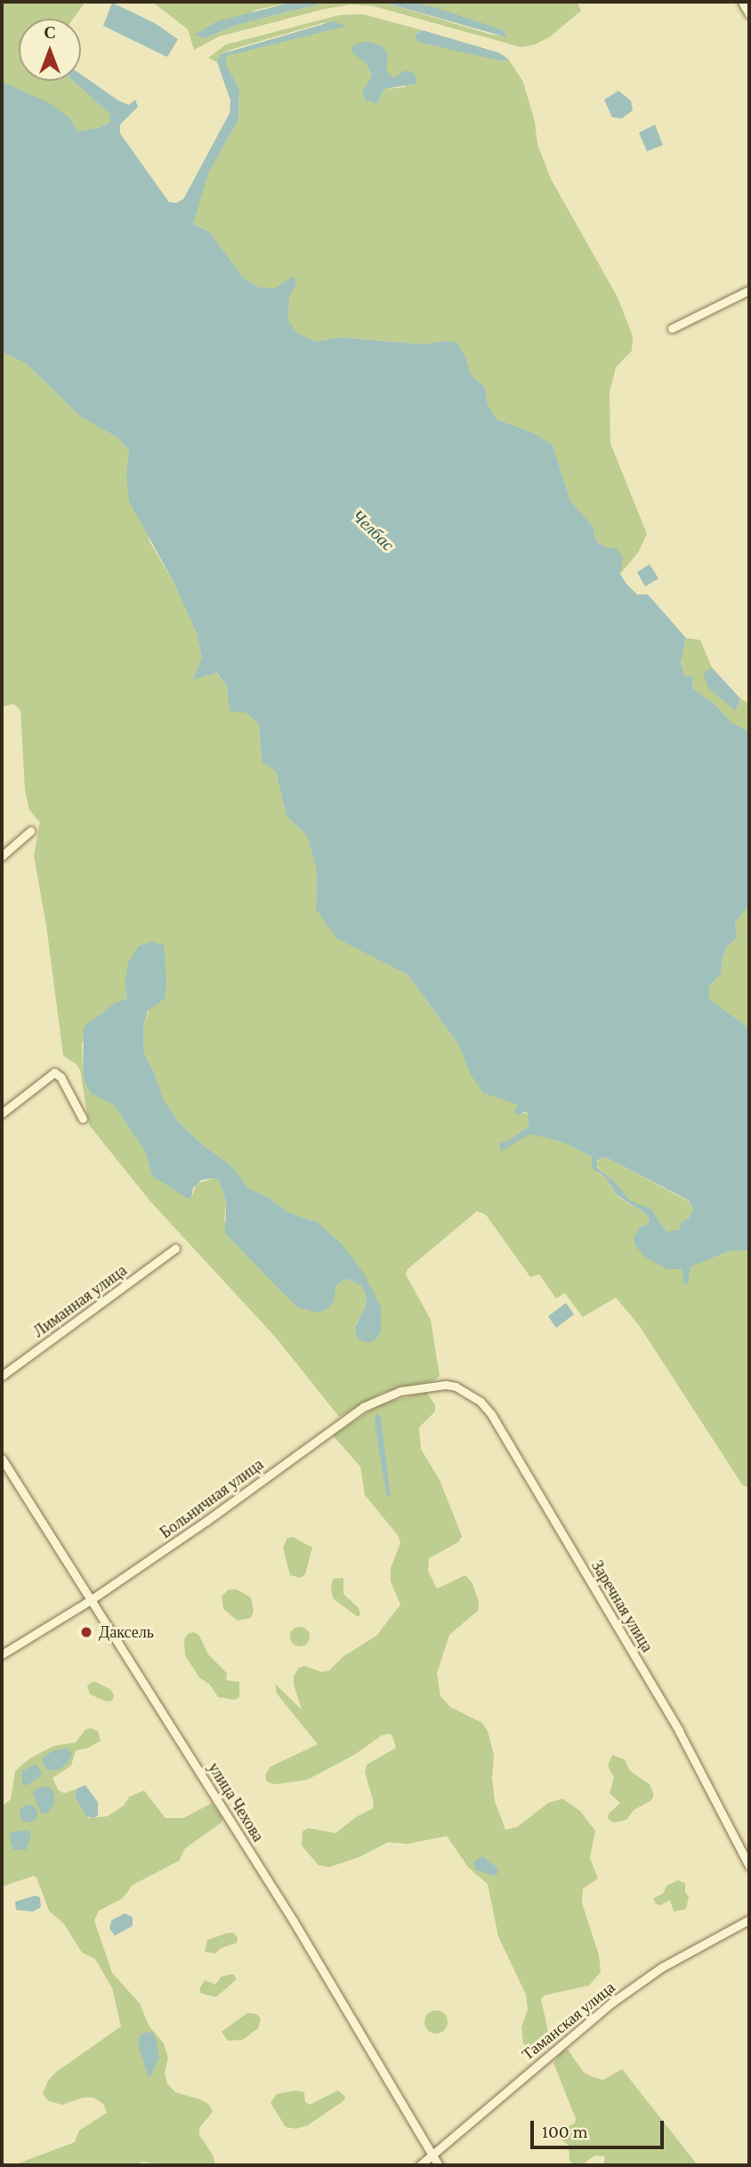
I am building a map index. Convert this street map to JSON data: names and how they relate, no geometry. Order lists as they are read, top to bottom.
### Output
{
  "streets": {
    "street": [
      "Лиманная улица",
      "Больничная улица",
      "Заречная улица",
      "улица Чехова",
      "Таманская улица"
    ]
  },
  "crossings": [
    ["Больничная улица", "Заречная улица"],
    ["Больничная улица", "улица Чехова"],
    ["улица Чехова", "Таманская улица"]
  ],
  "water": ["Челбас"],
  "places": ["Даксель"],
  "scale_bar": "100 m",
  "north": "top"
}
